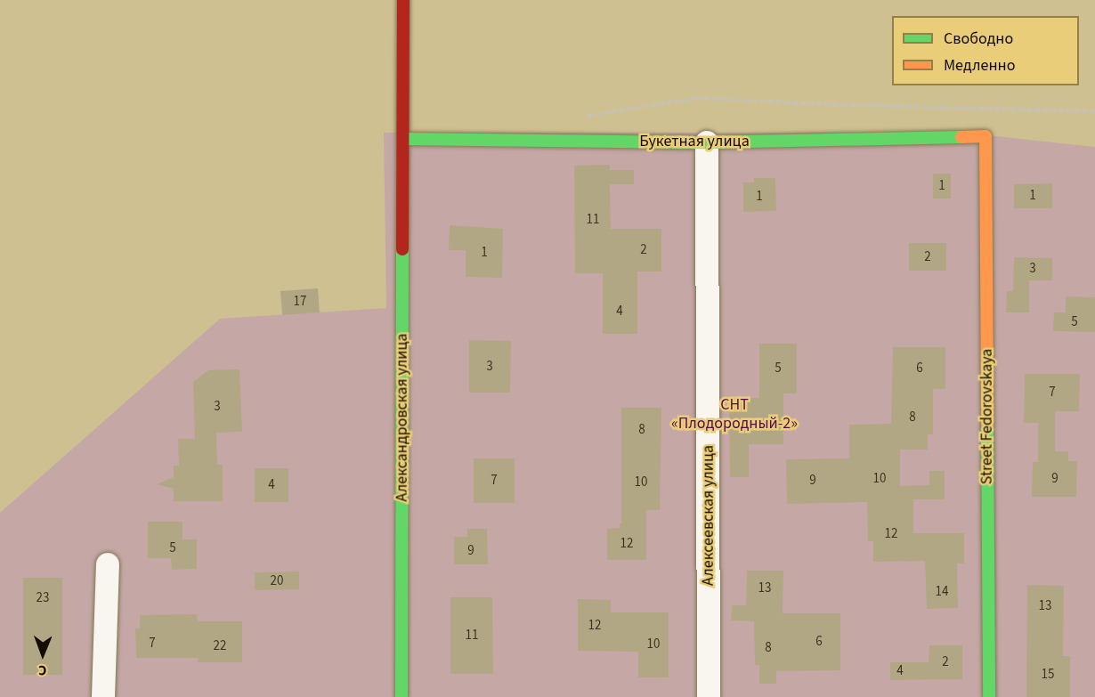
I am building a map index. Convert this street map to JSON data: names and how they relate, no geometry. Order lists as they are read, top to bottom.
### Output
{
  "streets": {
    "street": [
      "Букетная улица",
      "Street Fedorovskaya",
      "Александровская улица",
      "Алексеевская улица"
    ]
  },
  "crossings": [
    ["Букетная улица", "Street Fedorovskaya"],
    ["Букетная улица", "Александровская улица"],
    ["Букетная улица", "Алексеевская улица"]
  ],
  "parks": ["СНТ «Плодородный-2»"],
  "house_numbers": [
    "1",
    "1",
    "1",
    "11",
    "2",
    "1",
    "2",
    "3",
    "17",
    "4",
    "5",
    "3",
    "5",
    "6",
    "7",
    "3",
    "8",
    "8",
    "10",
    "9",
    "7",
    "9",
    "10",
    "4",
    "12",
    "12",
    "5",
    "9",
    "20",
    "13",
    "14",
    "23",
    "13",
    "12",
    "11",
    "6",
    "7",
    "10",
    "22",
    "8",
    "2",
    "4",
    "15"
  ],
  "legend": ["Свободно", "Медленно"],
  "north": "bottom"
}
